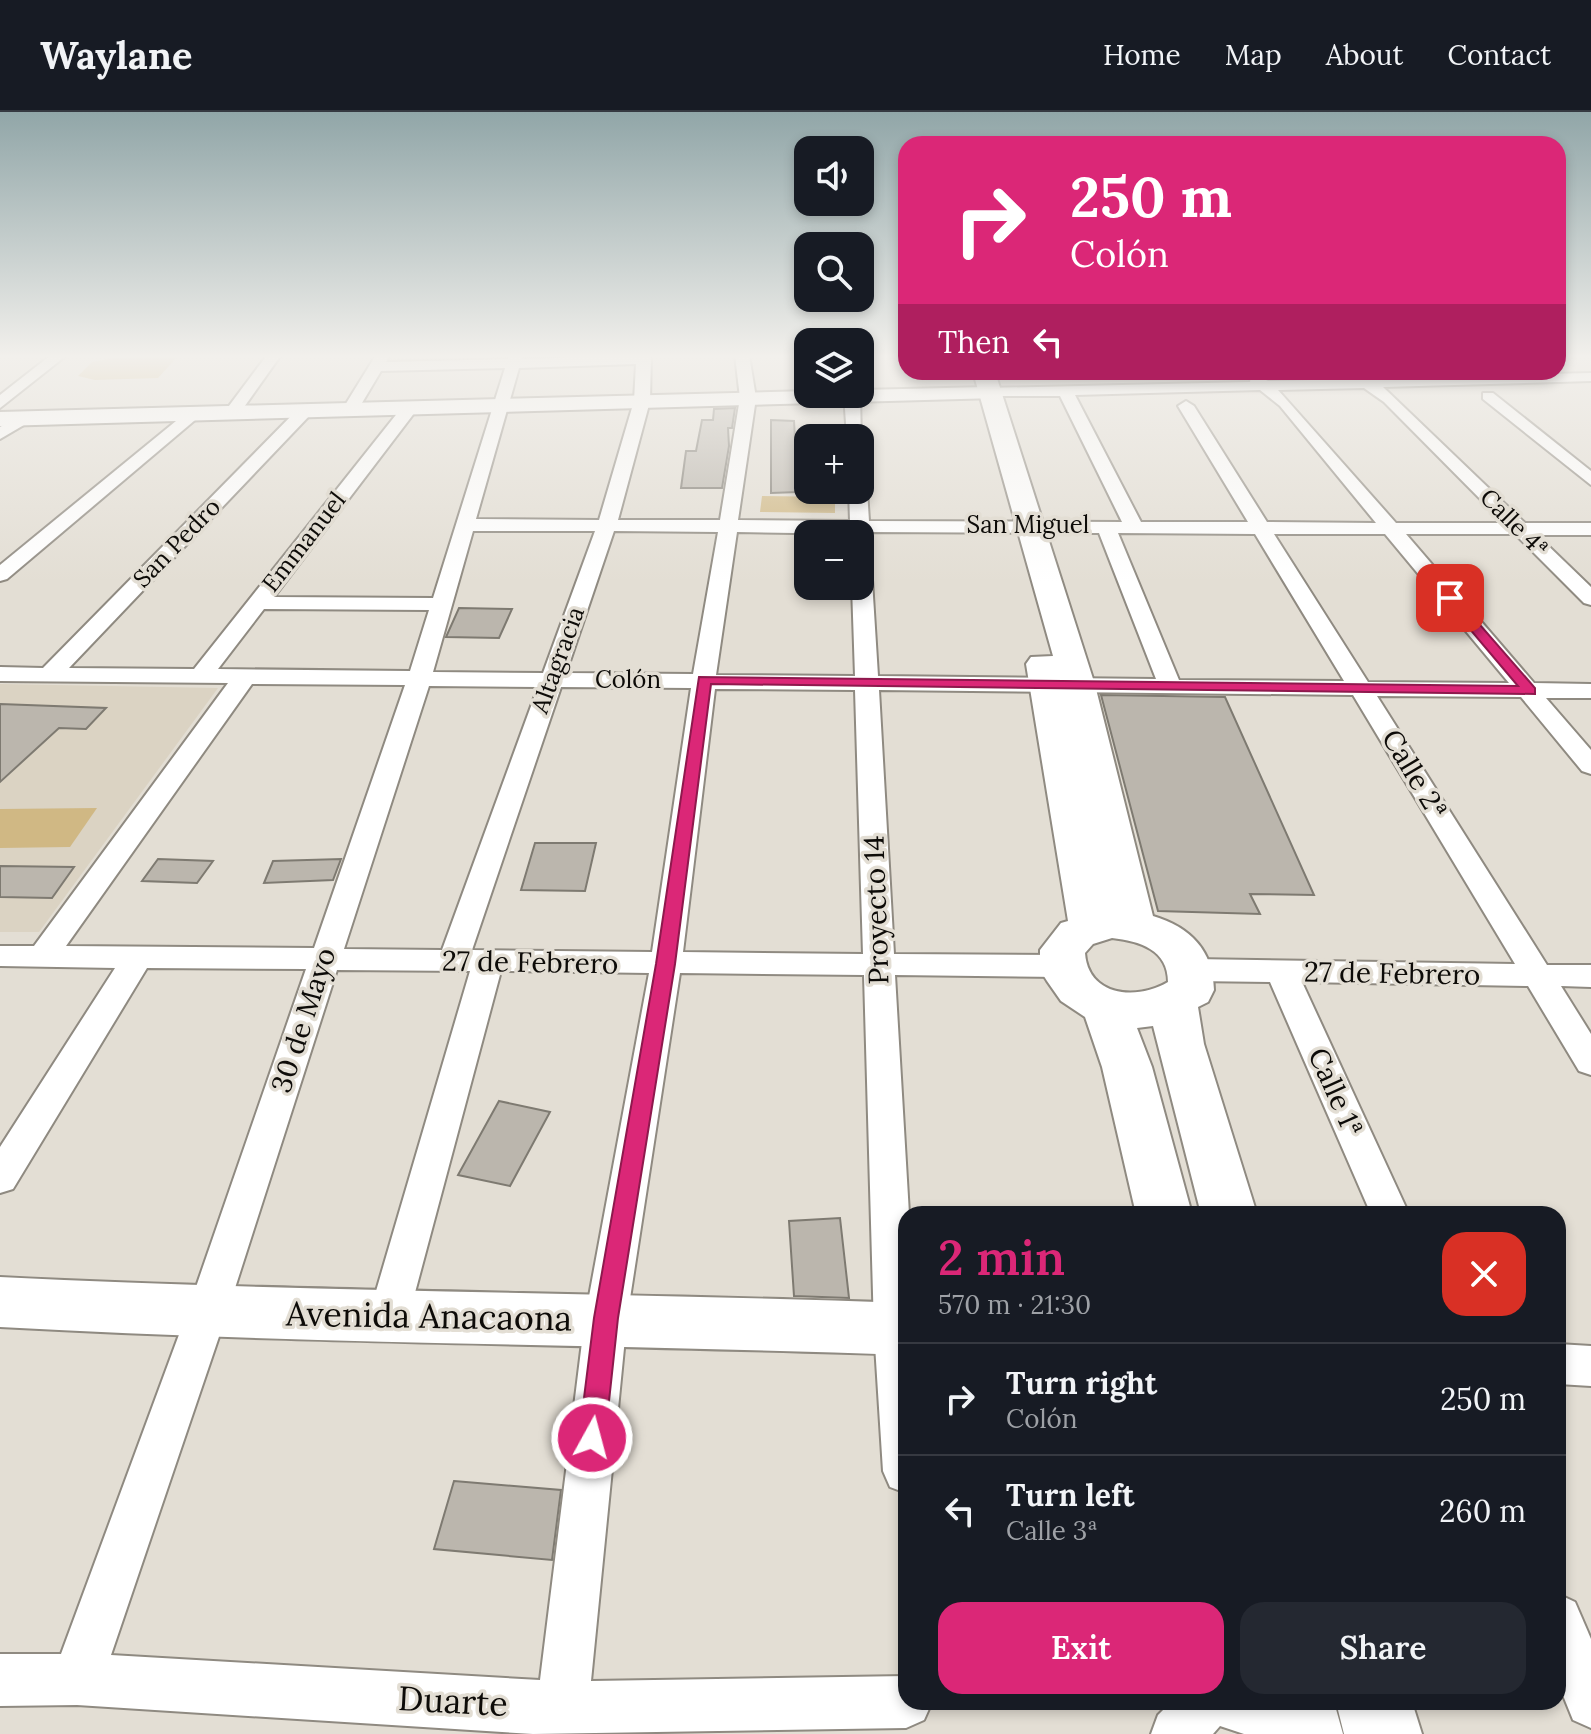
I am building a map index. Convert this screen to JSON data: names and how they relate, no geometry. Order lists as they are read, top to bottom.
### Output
{
  "streets": {
    "street": [
      "Calle 4ª",
      "San Miguel",
      "Emmanuel",
      "San Pedro",
      "Altagracia",
      "Colón",
      "Calle 2ª",
      "Proyecto 14",
      "27 de Febrero",
      "30 de Mayo",
      "Calle 1ª",
      "Avenida Anacaona",
      "Duarte"
    ]
  },
  "crossings": [
    ["Calle 4ª", "San Miguel"],
    ["San Miguel", "Altagracia"],
    ["San Miguel", "Calle 2ª"],
    ["San Miguel", "30 de Mayo"],
    ["Emmanuel", "Colón"],
    ["San Pedro", "Colón"],
    ["Altagracia", "Colón"],
    ["Altagracia", "27 de Febrero"],
    ["Altagracia", "Avenida Anacaona"],
    ["Colón", "Calle 2ª"],
    ["Colón", "Proyecto 14"],
    ["Colón", "30 de Mayo"],
    ["Calle 2ª", "27 de Febrero"],
    ["Proyecto 14", "27 de Febrero"],
    ["27 de Febrero", "30 de Mayo"],
    ["27 de Febrero", "Calle 1ª"],
    ["30 de Mayo", "Avenida Anacaona"],
    ["30 de Mayo", "Duarte"]
  ],
  "page": {
    "header": "Waylane",
    "nav": [
      "Home",
      "Map",
      "About",
      "Contact"
    ],
    "map_buttons": ["+", "−"],
    "turn": ["250 m", "Colón"],
    "then": "Then",
    "heading": ["2 min", "570 m · 21:30"],
    "list": [
      {
        "name": "Turn right",
        "note": "Colón",
        "value": "250 m"
      },
      {
        "name": "Turn left",
        "note": "Calle 3ª",
        "value": "260 m"
      }
    ],
    "buttons": ["Exit", "Share"]
  }
}
